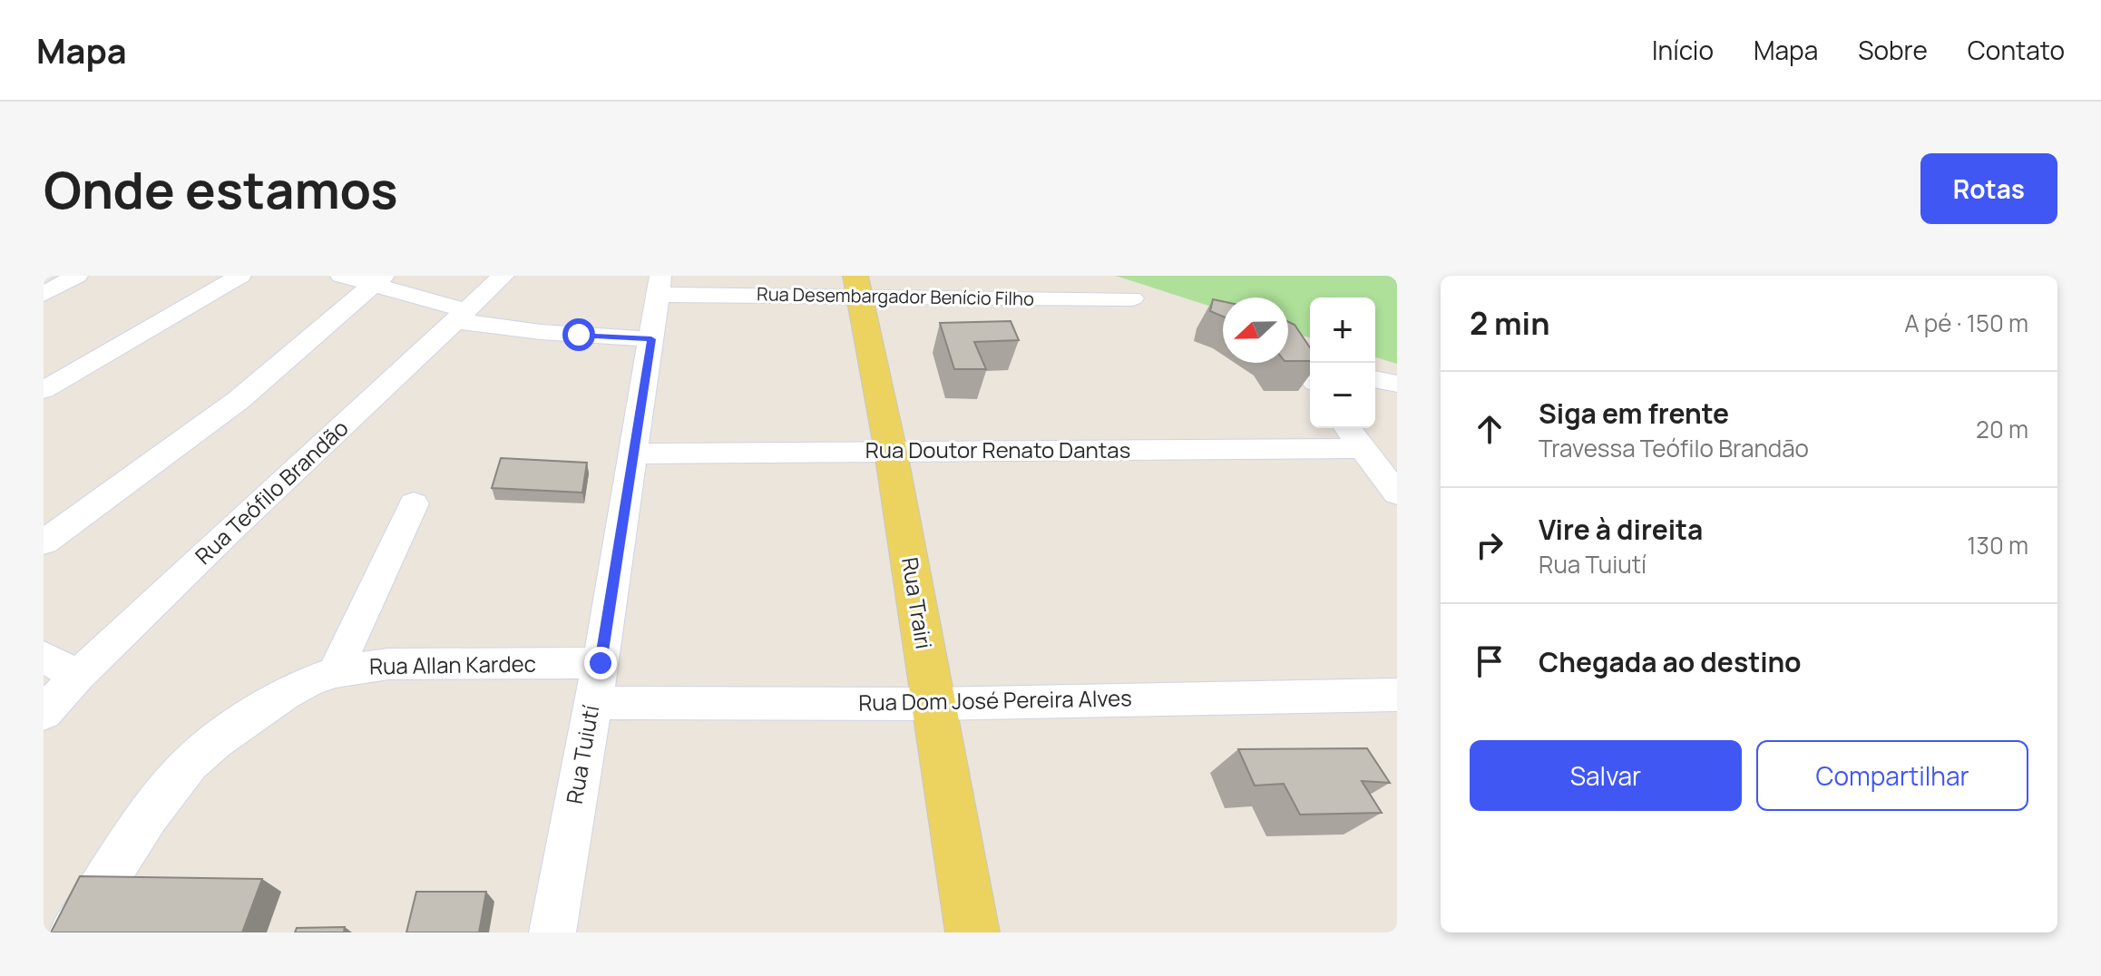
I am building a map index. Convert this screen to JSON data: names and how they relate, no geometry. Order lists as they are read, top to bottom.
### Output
{
  "streets": {
    "main road": ["Rua Trairi"],
    "street": [
      "Rua Desembargador Benício Filho",
      "Rua Doutor Renato Dantas",
      "Rua Teófilo Brandão",
      "Rua Allan Kardec",
      "Rua Dom José Pereira Alves",
      "Rua Tuiutí"
    ]
  },
  "crossings": [
    ["Rua Desembargador Benício Filho", "Rua Trairi"],
    ["Rua Desembargador Benício Filho", "Rua Tuiutí"],
    ["Rua Doutor Renato Dantas", "Rua Trairi"],
    ["Rua Doutor Renato Dantas", "Rua Tuiutí"],
    ["Rua Trairi", "Rua Dom José Pereira Alves"],
    ["Rua Allan Kardec", "Rua Tuiutí"],
    ["Rua Dom José Pereira Alves", "Rua Tuiutí"]
  ],
  "north": "left",
  "page": {
    "header": "Mapa",
    "nav": [
      "Início",
      "Mapa",
      "Sobre",
      "Contato"
    ],
    "buttons": [
      "Rotas",
      ["Salvar", "Compartilhar"]
    ],
    "title": "Onde estamos",
    "heading": ["2 min", "A pé · 150 m"],
    "map_buttons": ["+", "−"],
    "list": [
      ["Siga em frente", "Travessa Teófilo Brandão", "20 m"],
      ["Vire à direita", "Rua Tuiutí", "130 m"],
      "Chegada ao destino"
    ]
  }
}
